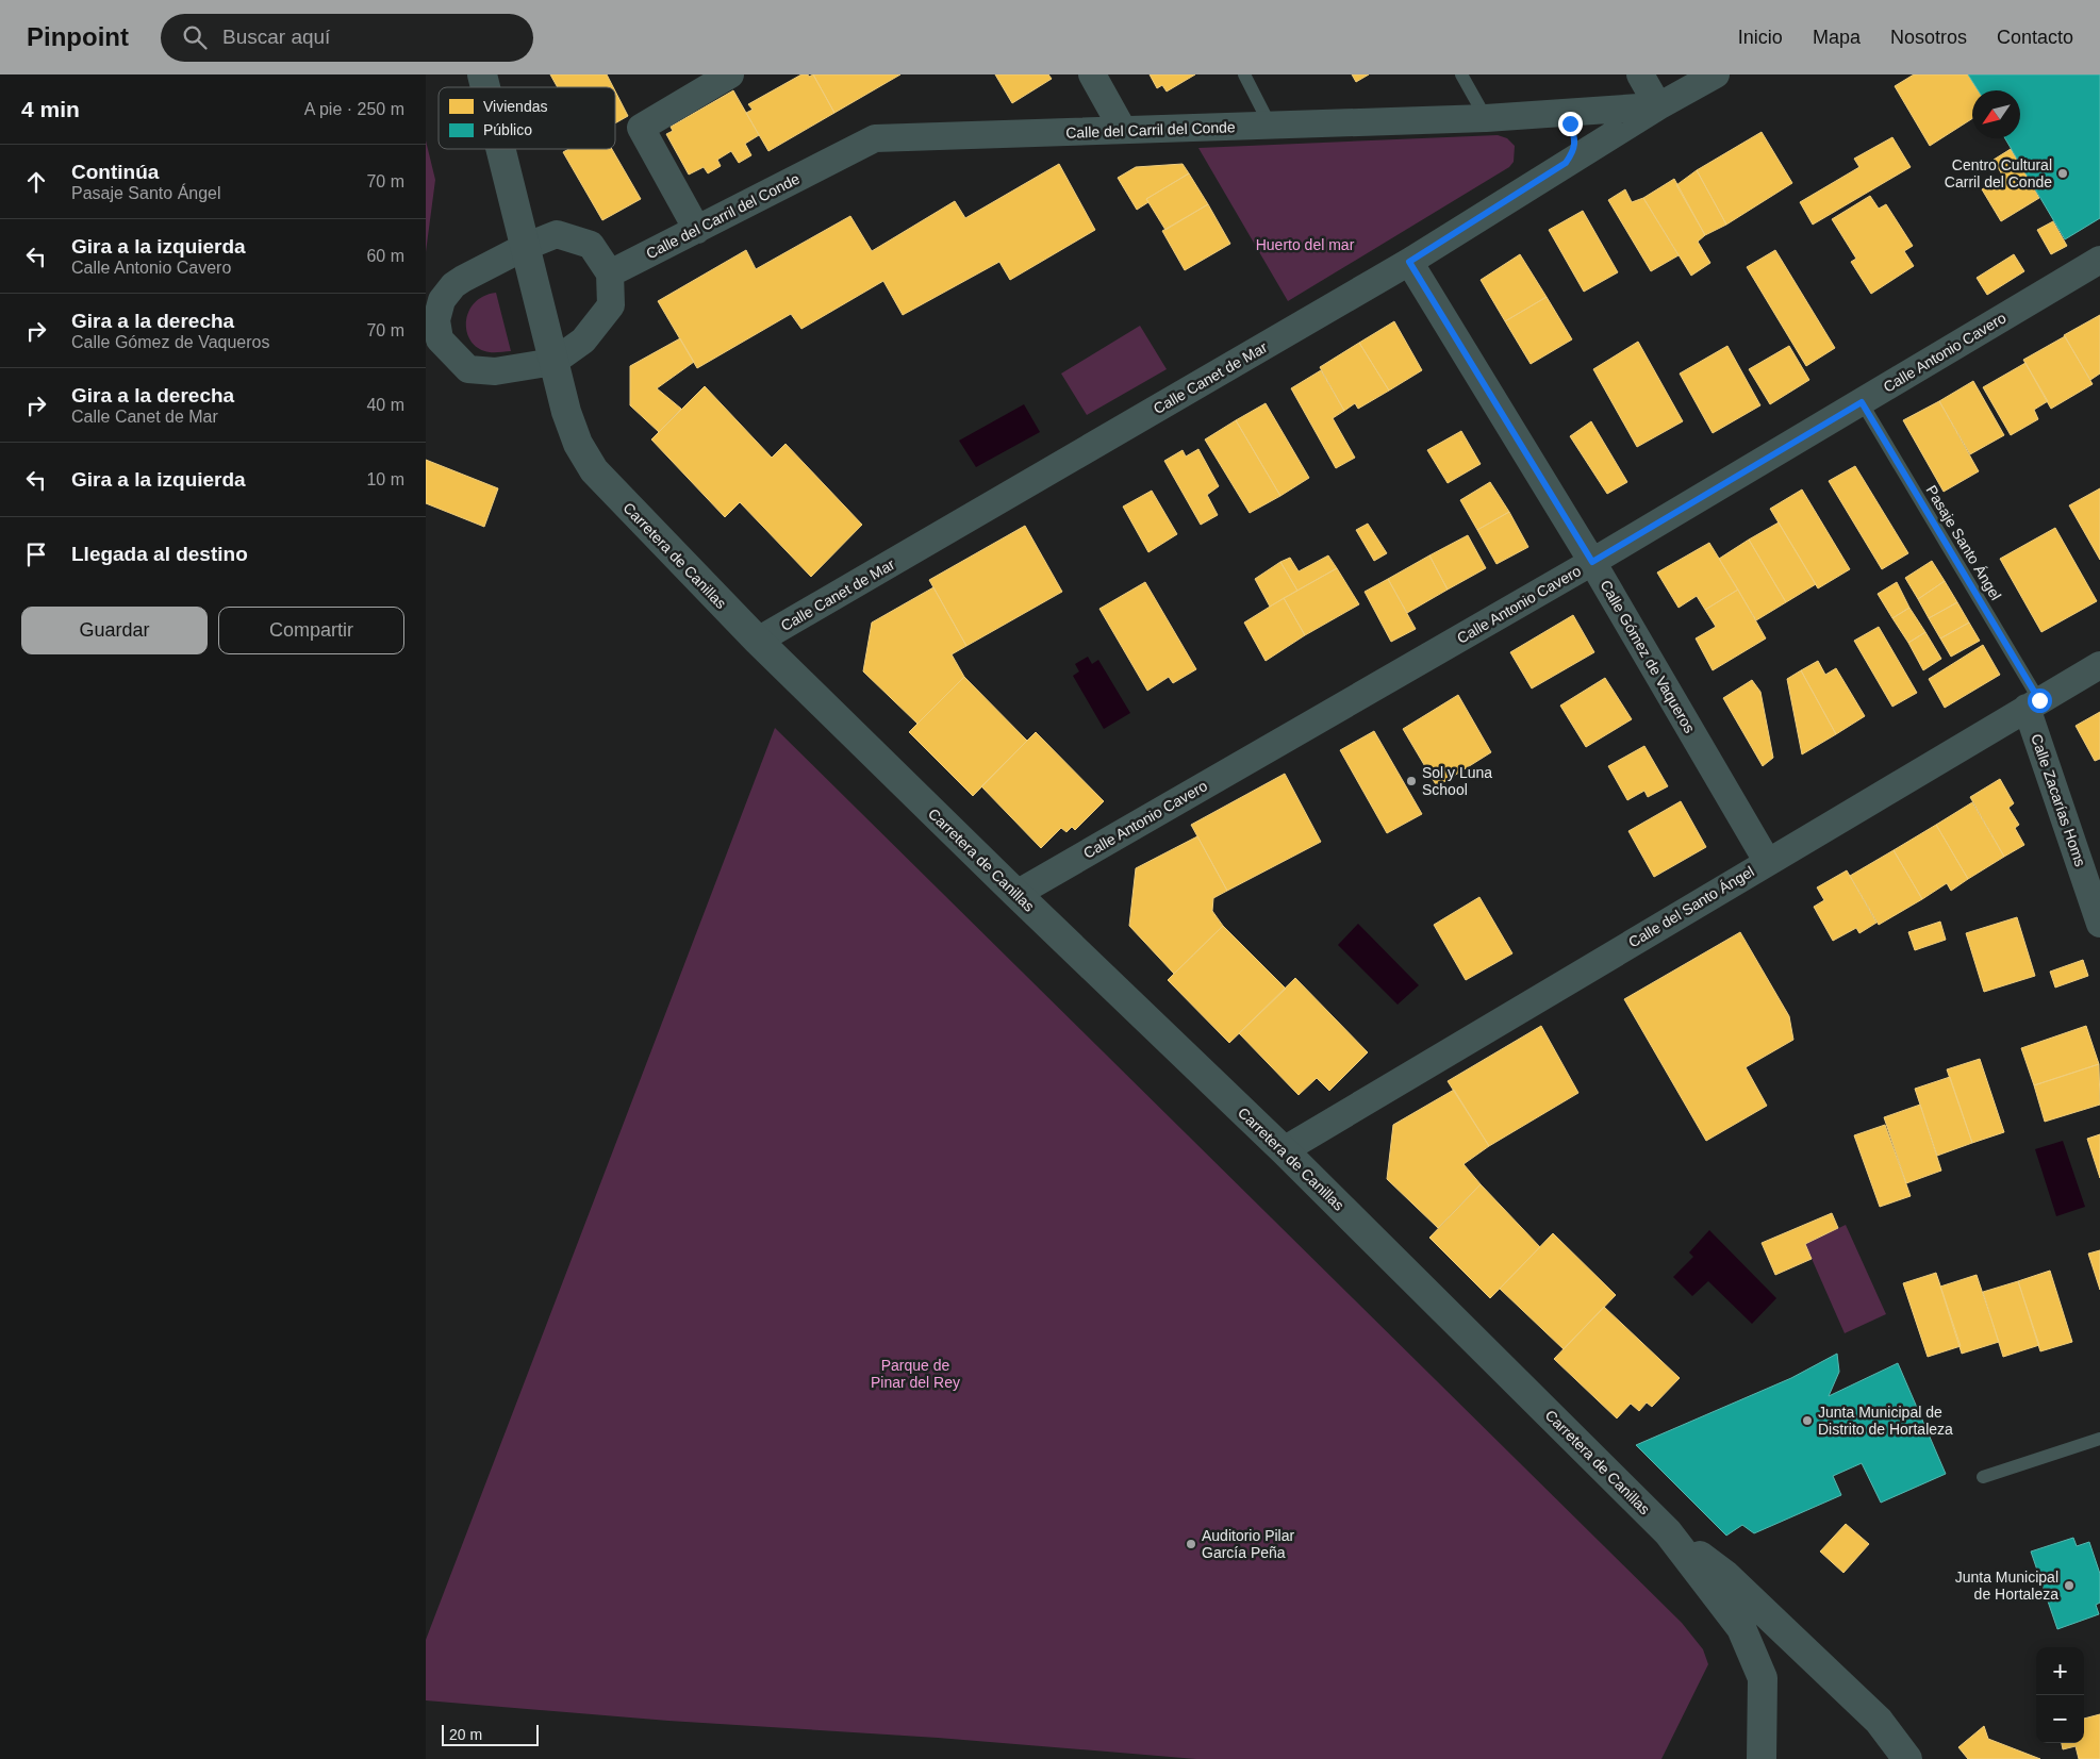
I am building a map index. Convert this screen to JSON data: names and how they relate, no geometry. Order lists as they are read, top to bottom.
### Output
{
  "streets": {
    "street": [
      "Calle del Carril del Conde",
      "Calle Antonio Cavero",
      "Calle Canet de Mar",
      "Carretera de Canillas",
      "Calle Gómez de Vaqueros",
      "Calle Zacarías Homs",
      "Calle del Santo Ángel"
    ],
    "lane": ["Pasaje Santo Ángel"]
  },
  "crossings": [
    ["Calle del Carril del Conde", "Calle Canet de Mar"],
    ["Calle Antonio Cavero", "Pasaje Santo Ángel"],
    ["Calle Antonio Cavero", "Carretera de Canillas"],
    ["Calle Antonio Cavero", "Calle Gómez de Vaqueros"],
    ["Calle Canet de Mar", "Carretera de Canillas"],
    ["Calle Canet de Mar", "Calle Gómez de Vaqueros"],
    ["Pasaje Santo Ángel", "Calle Zacarías Homs"],
    ["Pasaje Santo Ángel", "Calle del Santo Ángel"],
    ["Carretera de Canillas", "Calle del Santo Ángel"],
    ["Calle Gómez de Vaqueros", "Calle del Santo Ángel"],
    ["Calle Zacarías Homs", "Calle del Santo Ángel"]
  ],
  "parks": ["Huerto del mar", "Parque de Pinar del Rey"],
  "places": [
    "Centro Cultural Carril del Conde",
    "Sol y Luna School",
    "Junta Municipal de Distrito de Hortaleza",
    "Auditorio Pilar García Peña",
    "Junta Municipal de Hortaleza"
  ],
  "legend": ["Viviendas", "Público"],
  "scale_bar": "20 m",
  "north": "bottom left",
  "page": {
    "header": "Pinpoint",
    "search": "Buscar aquí",
    "nav": [
      "Inicio",
      "Mapa",
      "Nosotros",
      "Contacto"
    ],
    "heading": ["4 min", "A pie · 250 m"],
    "list": [
      ["Continúa", "Pasaje Santo Ángel", "70 m"],
      ["Gira a la izquierda", "Calle Antonio Cavero", "60 m"],
      ["Gira a la derecha", "Calle Gómez de Vaqueros", "70 m"],
      ["Gira a la derecha", "Calle Canet de Mar", "40 m"],
      ["Gira a la izquierda", "10 m"],
      "Llegada al destino"
    ],
    "buttons": ["Guardar", "Compartir"],
    "map_buttons": ["+", "−"],
    "scale": "20 m"
  }
}
